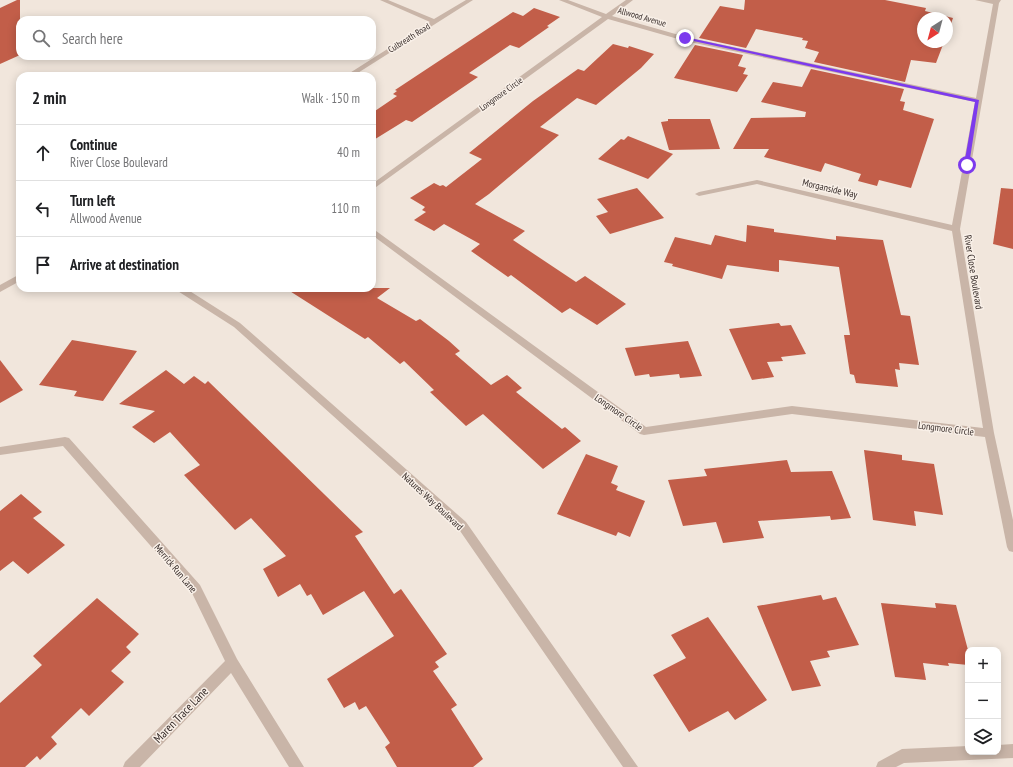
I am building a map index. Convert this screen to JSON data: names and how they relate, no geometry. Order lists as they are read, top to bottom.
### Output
{
  "streets": {
    "street": [
      "Allwood Avenue",
      "Culbreath Road",
      "Longmore Circle",
      "Morganside Way",
      "River Close Boulevard",
      "Natures Way Boulevard",
      "Merrick Run Lane",
      "Maren Trace Lane"
    ]
  },
  "crossings": [
    ["Allwood Avenue", "Longmore Circle"],
    ["Allwood Avenue", "River Close Boulevard"],
    ["Longmore Circle", "River Close Boulevard"],
    ["Morganside Way", "River Close Boulevard"],
    ["Merrick Run Lane", "Maren Trace Lane"]
  ],
  "north": "bottom left",
  "page": {
    "search": "Search here",
    "heading": ["2 min", "Walk · 150 m"],
    "list": [
      ["Continue", "River Close Boulevard", "40 m"],
      ["Turn left", "Allwood Avenue", "110 m"],
      "Arrive at destination"
    ],
    "map_buttons": ["+", "−"]
  }
}
